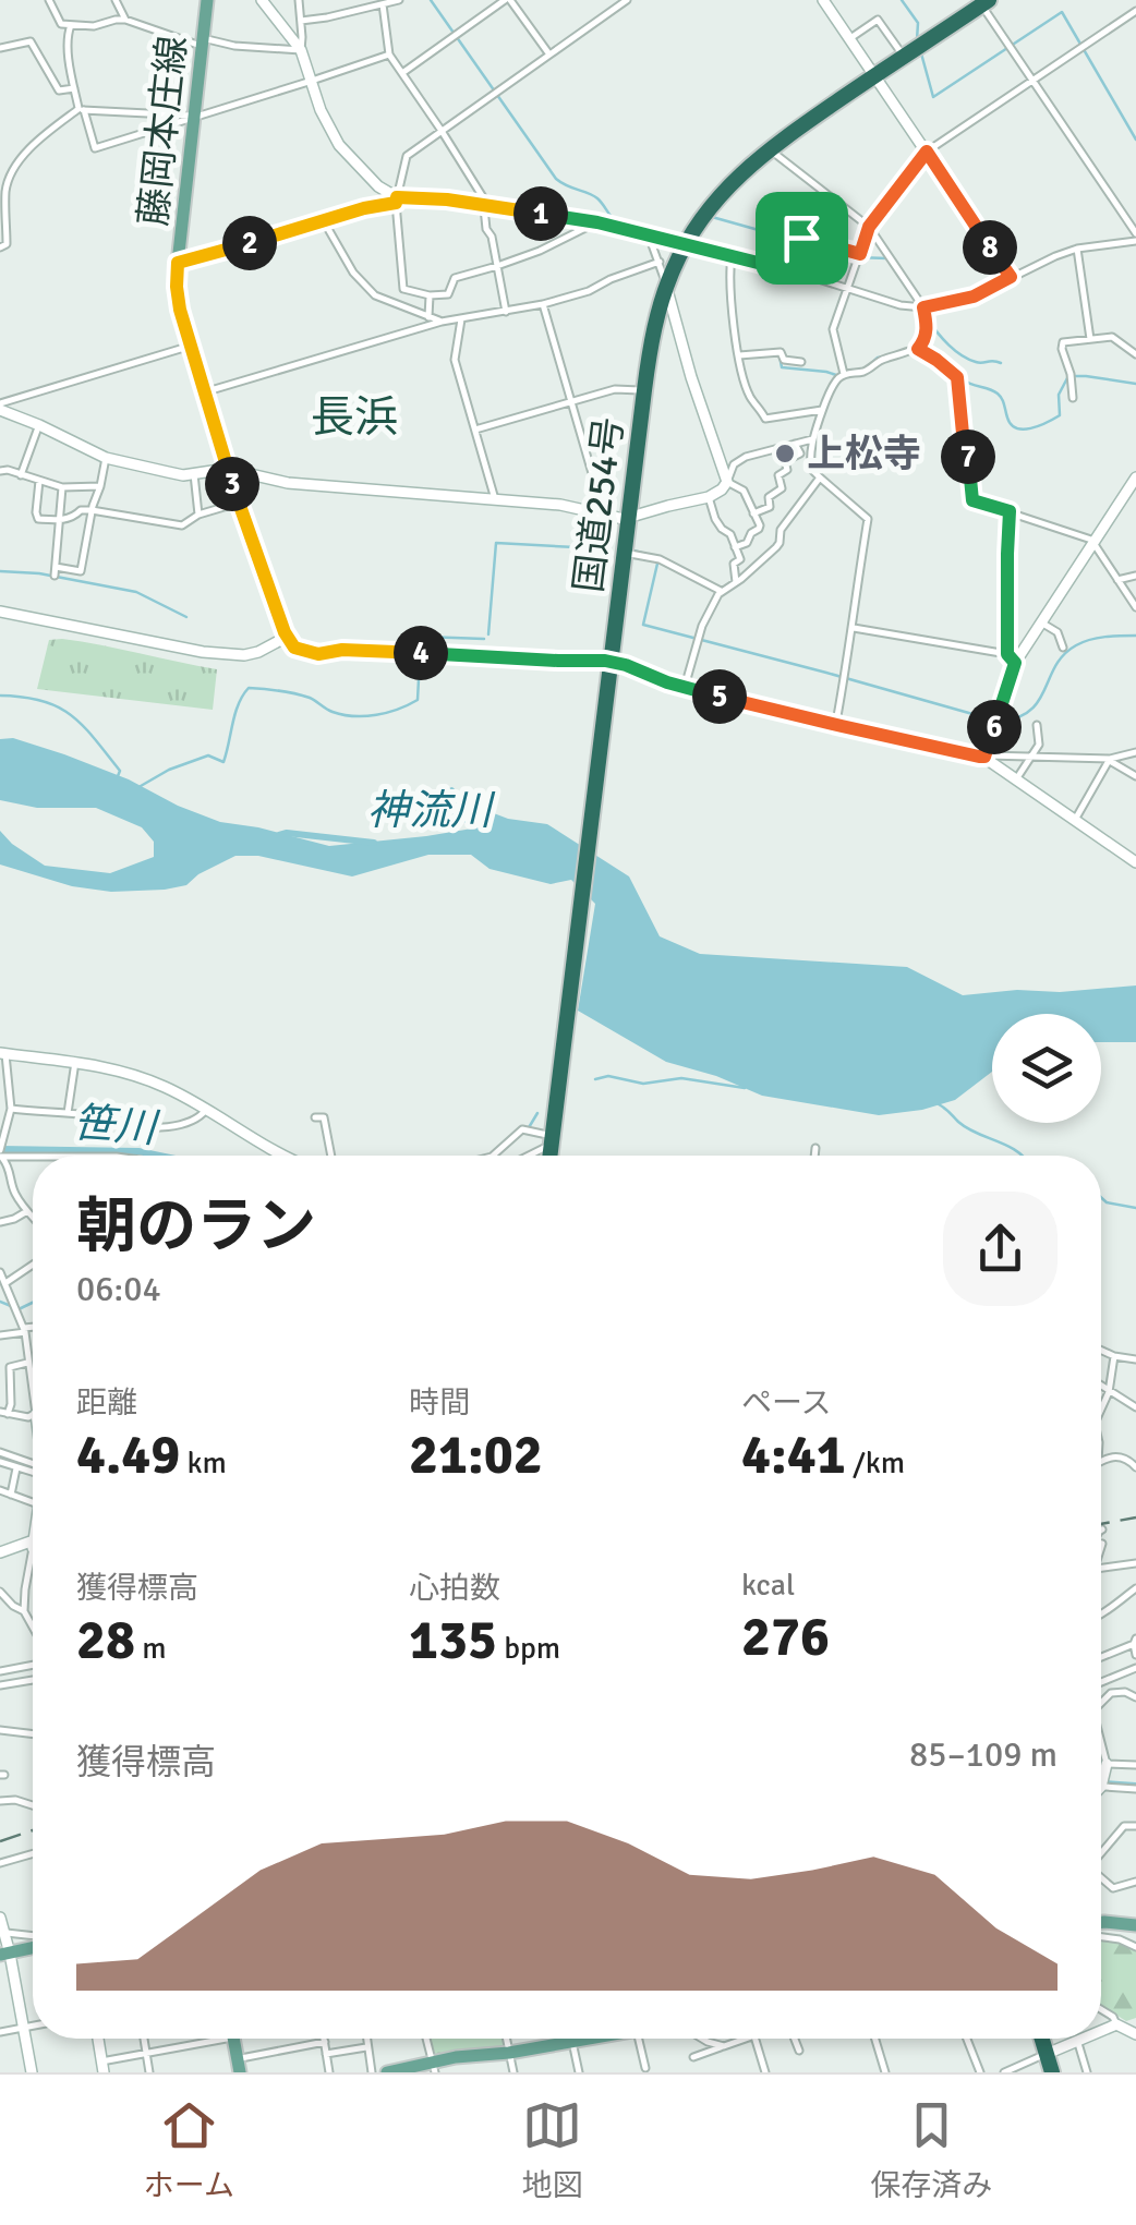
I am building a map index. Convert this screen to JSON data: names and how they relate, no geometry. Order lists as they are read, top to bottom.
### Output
{
  "streets": {
    "highway": ["国道254号"],
    "main road": ["藤岡本庄線"]
  },
  "districts": ["長浜"],
  "water": ["神流川", "笹川"],
  "places": ["上松寺"],
  "page": {
    "pins": [
      "1",
      "2",
      "8",
      "7",
      "3",
      "4",
      "5",
      "6"
    ],
    "heading": ["朝のラン", "06:04"],
    "stats": [
      ["距離", "4.49 km"],
      ["時間", "21:02"],
      ["ペース", "4:41 /km"],
      ["獲得標高", "28 m"],
      ["心拍数", "135 bpm"],
      ["kcal", "276"]
    ],
    "chart": ["獲得標高", "85–109 m"],
    "tabs": ["ホーム", "地図", "保存済み"]
  }
}
